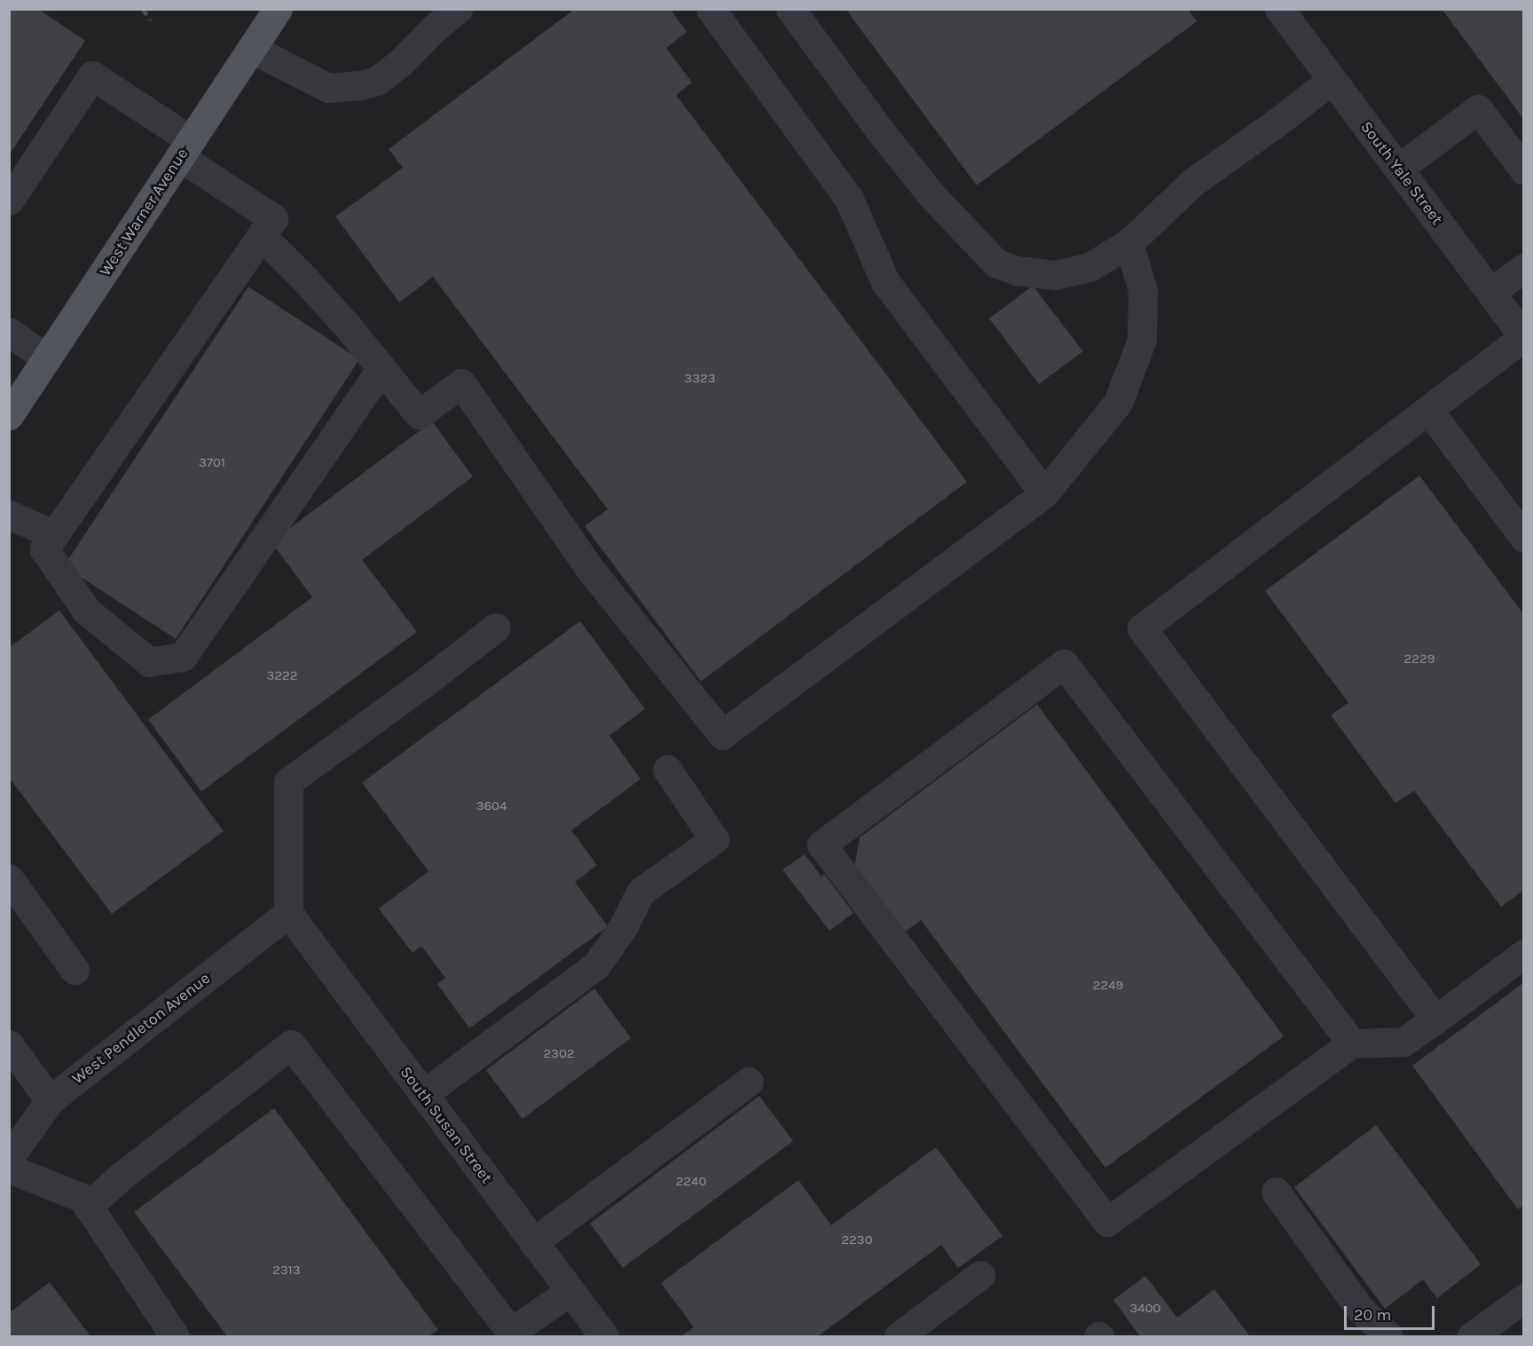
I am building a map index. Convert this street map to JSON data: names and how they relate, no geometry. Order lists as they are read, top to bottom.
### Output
{
  "streets": {
    "main road": ["West Warner Avenue"],
    "street": ["South Yale Street", "West Pendleton Avenue", "South Susan Street"]
  },
  "crossings": [
    ["West Pendleton Avenue", "South Susan Street"]
  ],
  "house_numbers": [
    "3323",
    "3701",
    "2229",
    "3222",
    "3604",
    "2249",
    "2302",
    "2240",
    "2230",
    "2313",
    "3400"
  ],
  "scale_bar": "20 m"
}
